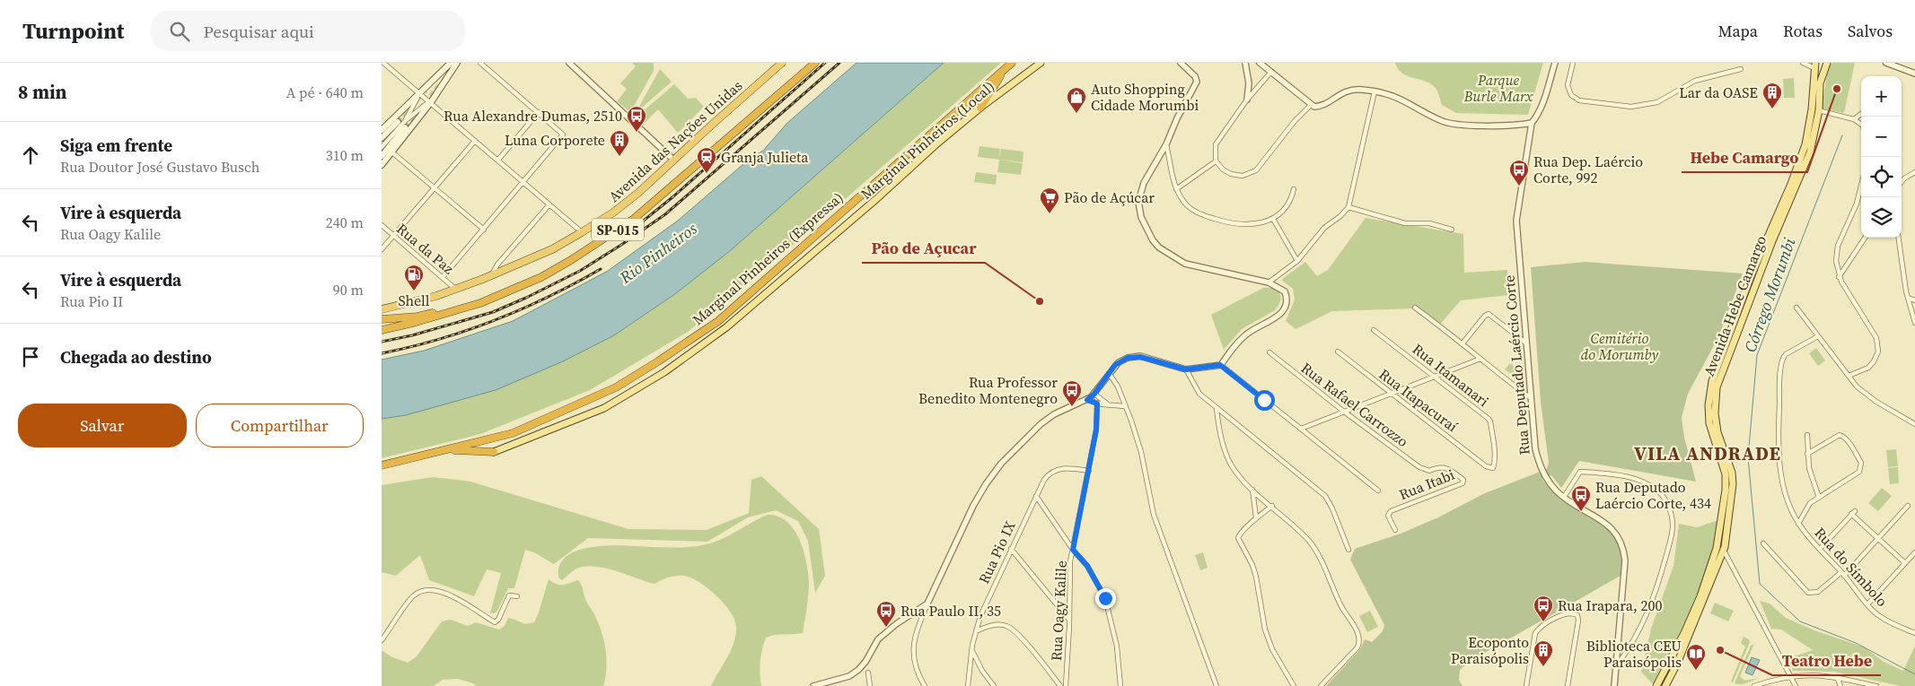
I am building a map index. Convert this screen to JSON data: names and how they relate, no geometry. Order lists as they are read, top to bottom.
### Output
{
  "streets": {
    "highway": ["Avenida das Nações Unidas", "SP-015", "Marginal Pinheiros (Expressa)"],
    "main road": ["Marginal Pinheiros (Local)", "Avenida Hebe Camargo"],
    "street": [
      "Rua da Paz",
      "Rua Deputado Laércio Corte",
      "Rua Itamanari",
      "Rua Itapacuraí",
      "Rua Rafael Carrozzo",
      "Rua Itabi",
      "Rua Pio IX",
      "Rua do Símbolo",
      "Rua Oagy Kalile"
    ]
  },
  "crossings": [
    ["Avenida das Nações Unidas", "Rua da Paz"],
    ["Rua Itamanari", "Rua Itapacuraí"],
    ["Rua Rafael Carrozzo", "Rua Itabi"],
    ["Rua Pio IX", "Rua Oagy Kalile"]
  ],
  "districts": ["VILA ANDRADE"],
  "water": ["Rio Pinheiros", "Córrego Morumbi"],
  "parks": ["Parque Burle Marx", "Cemitério do Morumby"],
  "places": {
    "other": ["Hebe Camargo", "Pão de Açucar", "Teatro Hebe"],
    "building": ["Lar da OASE", "Luna Corporete", "Ecoponto Paraisópolis"],
    "shop": ["Auto Shopping Cidade Morumbi"],
    "bus stop": [
      "Rua Alexandre Dumas, 2510",
      "Rua Dep. Laércio Corte, 992",
      "Rua Professor Benedito Montenegro",
      "Rua Deputado Laércio Corte, 434",
      "Rua Irapara, 200",
      "Rua Paulo II, 35"
    ],
    "station": ["Granja Julieta"],
    "supermarket": ["Pão de Açúcar"],
    "fuel station": ["Shell"],
    "library": ["Biblioteca CEU Paraisópolis"]
  },
  "page": {
    "header": "Turnpoint",
    "search": "Pesquisar aqui",
    "nav": ["Mapa", "Rotas", "Salvos"],
    "heading": ["8 min", "A pé · 640 m"],
    "map_buttons": ["+", "−"],
    "list": [
      ["Siga em frente", "Rua Doutor José Gustavo Busch", "310 m"],
      ["Vire à esquerda", "Rua Oagy Kalile", "240 m"],
      ["Vire à esquerda", "Rua Pio II", "90 m"],
      "Chegada ao destino"
    ],
    "buttons": ["Salvar", "Compartilhar"]
  }
}
